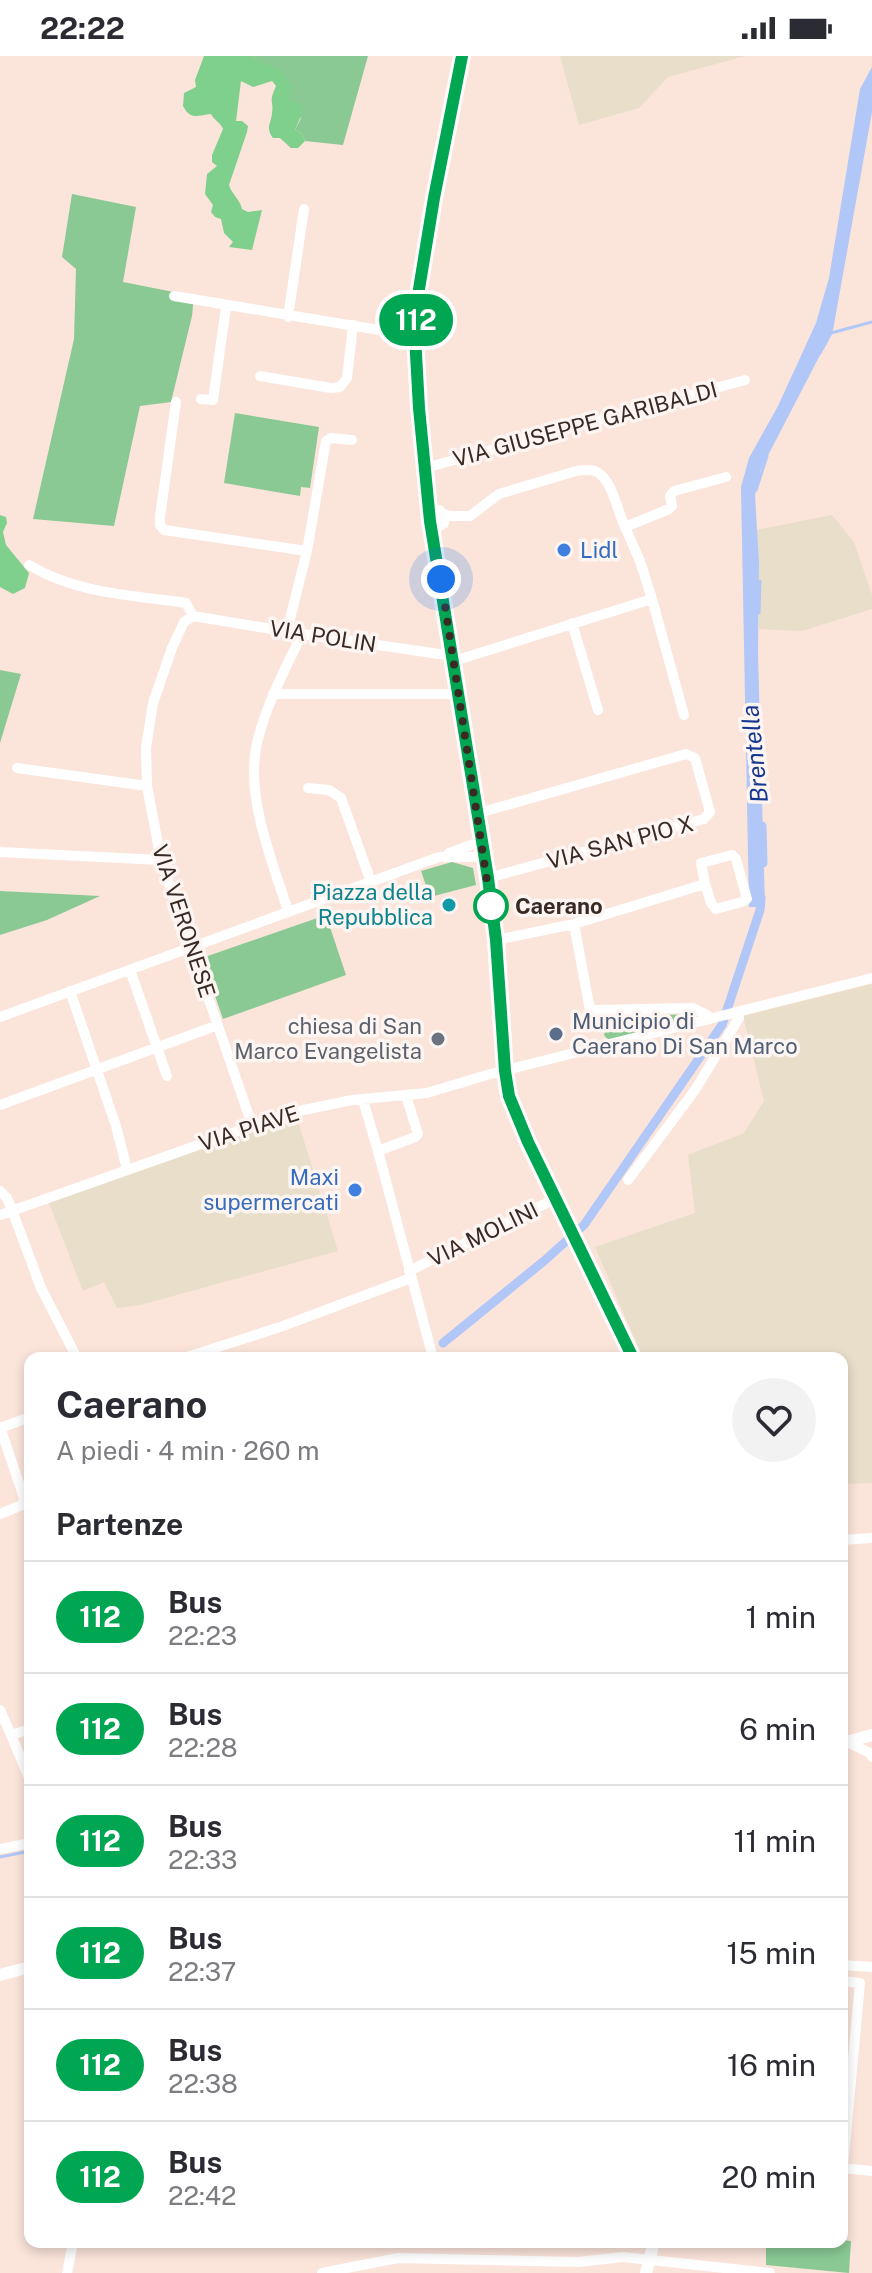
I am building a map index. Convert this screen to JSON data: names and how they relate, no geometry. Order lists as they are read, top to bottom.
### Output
{
  "streets": {
    "street": [
      "VIA GIUSEPPE GARIBALDI",
      "VIA POLIN",
      "VIA SAN PIO X",
      "VIA VERONESE",
      "VIA PIAVE",
      "VIA MOLINI"
    ]
  },
  "crossings": [
    ["VIA POLIN", "VIA VERONESE"],
    ["VIA VERONESE", "VIA PIAVE"]
  ],
  "water": ["Brentella"],
  "places": [
    "Lidl",
    "Piazza della Repubblica",
    "Caerano",
    "Municipio di Caerano Di San Marco",
    "chiesa di San Marco Evangelista",
    "Maxi supermercati"
  ],
  "lines": ["bus line 112"],
  "page": {
    "status": "22:22",
    "on_map": "112",
    "heading": [
      ["Caerano", "A piedi · 4 min · 260 m"],
      "Partenze"
    ],
    "list": [
      {
        "mark": "112",
        "name": "Bus",
        "note": "22:23",
        "value": "1 min"
      },
      {
        "mark": "112",
        "name": "Bus",
        "note": "22:28",
        "value": "6 min"
      },
      {
        "mark": "112",
        "name": "Bus",
        "note": "22:33",
        "value": "11 min"
      },
      {
        "mark": "112",
        "name": "Bus",
        "note": "22:37",
        "value": "15 min"
      },
      {
        "mark": "112",
        "name": "Bus",
        "note": "22:38",
        "value": "16 min"
      },
      {
        "mark": "112",
        "name": "Bus",
        "note": "22:42",
        "value": "20 min"
      }
    ]
  }
}
